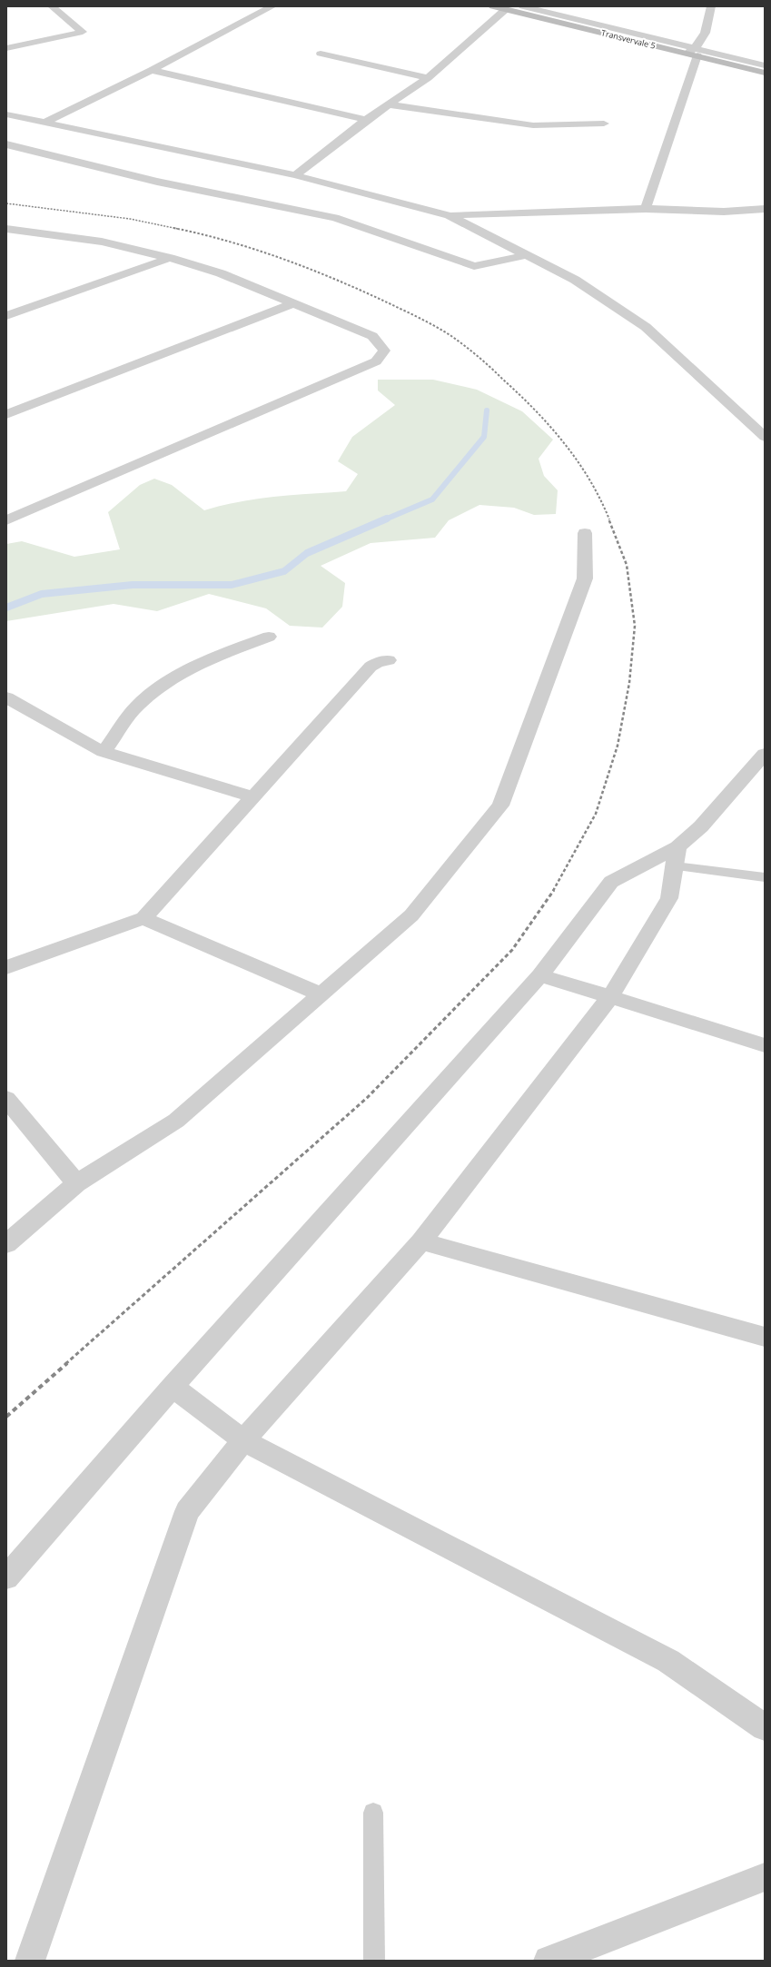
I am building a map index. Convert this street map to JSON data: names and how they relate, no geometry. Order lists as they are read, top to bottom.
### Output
{
  "streets": {
    "main road": ["Transvervale 5"]
  }
}
